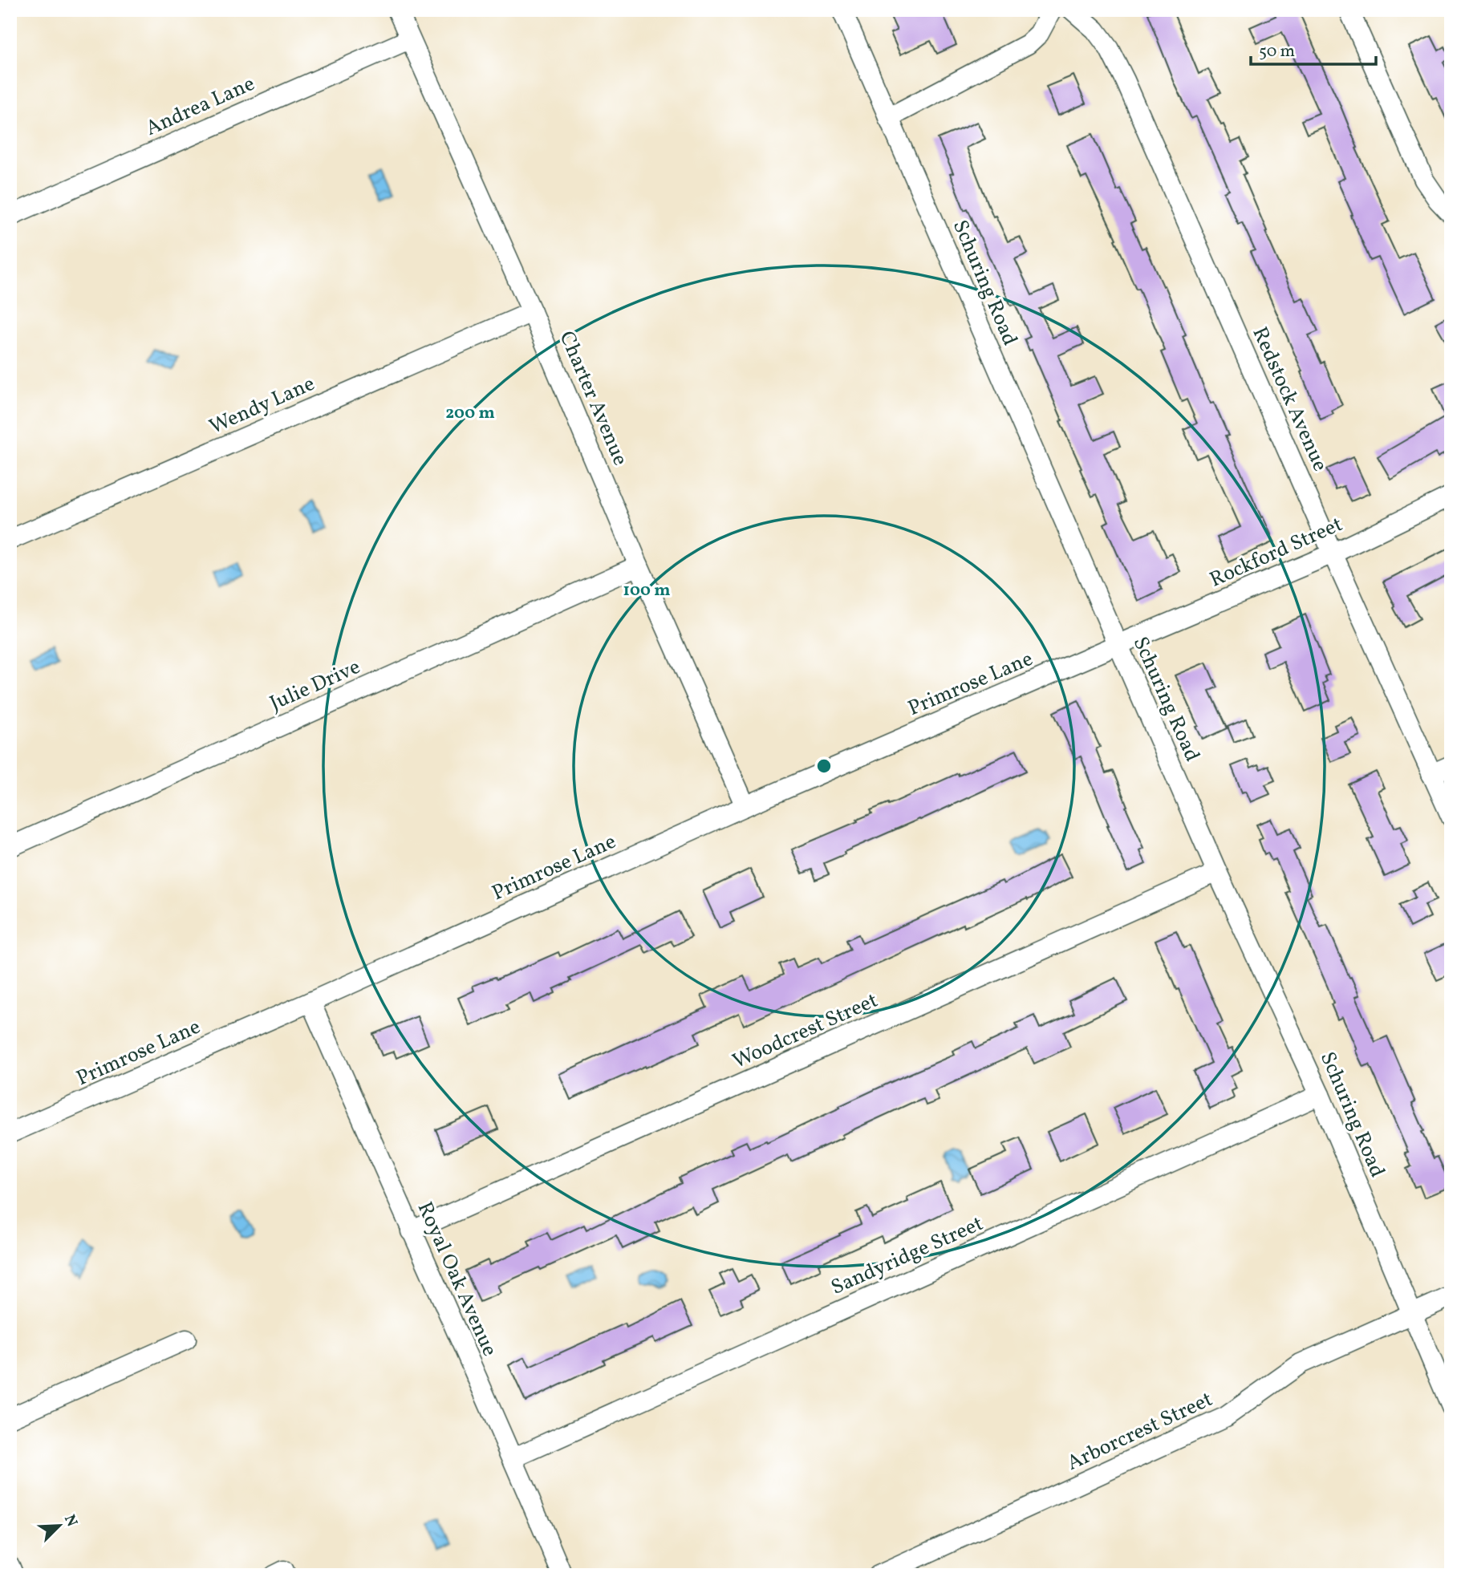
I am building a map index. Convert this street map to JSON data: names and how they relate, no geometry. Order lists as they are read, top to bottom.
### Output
{
  "streets": {
    "street": [
      "Andrea Lane",
      "Schuring Road",
      "Charter Avenue",
      "Redstock Avenue",
      "Wendy Lane",
      "Rockford Street",
      "Primrose Lane",
      "Julie Drive",
      "Woodcrest Street",
      "Sandyridge Street",
      "Royal Oak Avenue",
      "Arborcrest Street"
    ]
  },
  "crossings": [
    ["Andrea Lane", "Charter Avenue"],
    ["Schuring Road", "Rockford Street"],
    ["Schuring Road", "Primrose Lane"],
    ["Schuring Road", "Woodcrest Street"],
    ["Schuring Road", "Sandyridge Street"],
    ["Schuring Road", "Arborcrest Street"],
    ["Charter Avenue", "Wendy Lane"],
    ["Charter Avenue", "Primrose Lane"],
    ["Charter Avenue", "Julie Drive"],
    ["Redstock Avenue", "Rockford Street"],
    ["Rockford Street", "Primrose Lane"],
    ["Primrose Lane", "Royal Oak Avenue"],
    ["Woodcrest Street", "Royal Oak Avenue"],
    ["Sandyridge Street", "Royal Oak Avenue"]
  ],
  "scale_bar": "50 m",
  "north": "top right",
  "rings": ["200 m", "100 m"]
}
